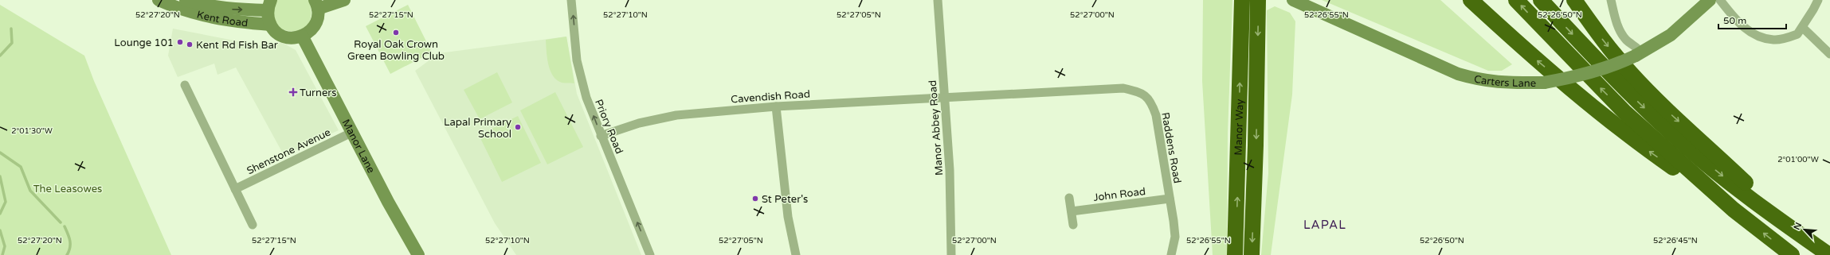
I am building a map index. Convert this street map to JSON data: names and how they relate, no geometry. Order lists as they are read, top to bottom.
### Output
{
  "streets": {
    "highway": ["Manor Way"],
    "main road": ["Kent Road", "Carters Lane", "Manor Lane"],
    "street": [
      "Cavendish Road",
      "Priory Road",
      "Manor Abbey Road",
      "Raddens Road",
      "Shenstone Avenue",
      "John Road"
    ]
  },
  "crossings": [
    ["Cavendish Road", "Priory Road"],
    ["Cavendish Road", "Manor Abbey Road"],
    ["Cavendish Road", "Raddens Road"],
    ["Manor Abbey Road", "Raddens Road"],
    ["Manor Lane", "Shenstone Avenue"],
    ["Raddens Road", "John Road"]
  ],
  "one_way": ["Priory Road"],
  "districts": ["LAPAL"],
  "parks": ["The Leasowes"],
  "places": {
    "other": [
      "Royal Oak Crown Green Bowling Club",
      "Lounge 101",
      "Kent Rd Fish Bar",
      "Lapal Primary School",
      "St Peter's"
    ],
    "health": ["Turners"]
  },
  "scale_bar": "50 m",
  "north": "top left",
  "coordinates": [
    "52°27'20\"N",
    "52°27'15\"N",
    "52°27'10\"N",
    "52°27'05\"N",
    "52°26'55\"N",
    "52°27'00\"N",
    "52°26'50\"N",
    "2°01'30\"W",
    "2°01'00\"W",
    "52°26'45\"N"
  ]
}
